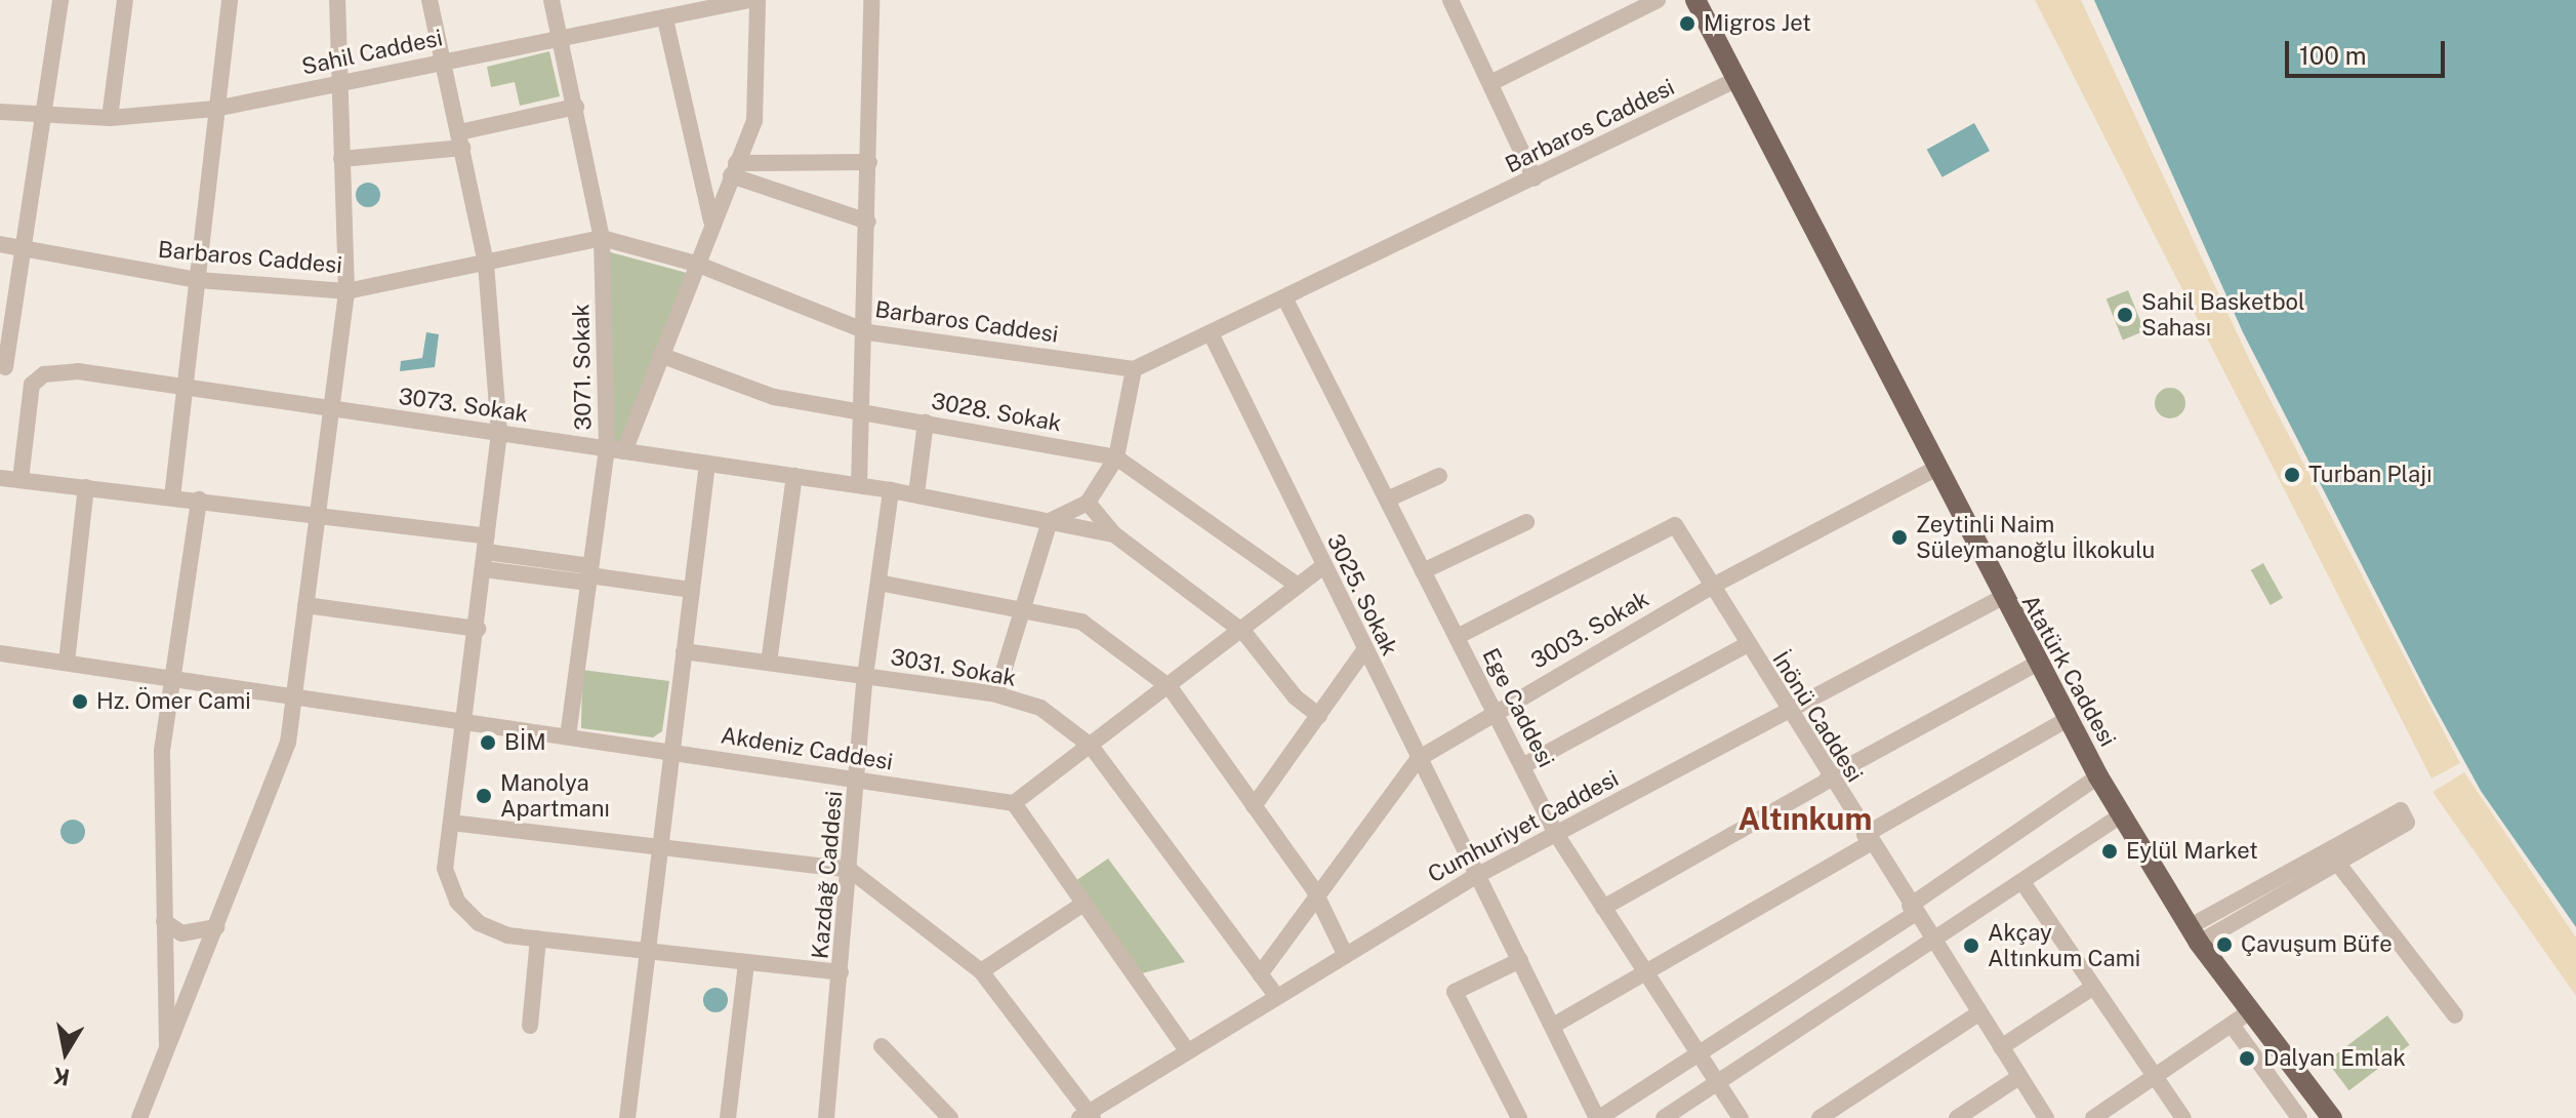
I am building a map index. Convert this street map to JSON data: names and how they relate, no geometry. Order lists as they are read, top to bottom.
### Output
{
  "streets": {
    "main road": ["Atatürk Caddesi"],
    "street": [
      "Sahil Caddesi",
      "Barbaros Caddesi",
      "3071. Sokak",
      "3073. Sokak",
      "3028. Sokak",
      "3025. Sokak",
      "3003. Sokak",
      "3031. Sokak",
      "Ege Caddesi",
      "İnönü Caddesi",
      "Akdeniz Caddesi",
      "Cumhuriyet Caddesi",
      "Kazdağ Caddesi"
    ]
  },
  "crossings": [
    ["Sahil Caddesi", "3071. Sokak"],
    ["Barbaros Caddesi", "3071. Sokak"],
    ["Barbaros Caddesi", "3025. Sokak"],
    ["Barbaros Caddesi", "Atatürk Caddesi"],
    ["Barbaros Caddesi", "Ege Caddesi"],
    ["3071. Sokak", "3073. Sokak"],
    ["3071. Sokak", "Akdeniz Caddesi"],
    ["3073. Sokak", "Kazdağ Caddesi"],
    ["3025. Sokak", "3003. Sokak"],
    ["3025. Sokak", "Cumhuriyet Caddesi"],
    ["3003. Sokak", "3031. Sokak"],
    ["3003. Sokak", "Atatürk Caddesi"],
    ["3003. Sokak", "Ege Caddesi"],
    ["3003. Sokak", "İnönü Caddesi"],
    ["3031. Sokak", "Cumhuriyet Caddesi"],
    ["3031. Sokak", "Kazdağ Caddesi"],
    ["Atatürk Caddesi", "Cumhuriyet Caddesi"],
    ["Ege Caddesi", "İnönü Caddesi"],
    ["Ege Caddesi", "Cumhuriyet Caddesi"],
    ["İnönü Caddesi", "Cumhuriyet Caddesi"],
    ["Akdeniz Caddesi", "Kazdağ Caddesi"]
  ],
  "districts": ["Altınkum"],
  "places": [
    "Migros Jet",
    "Sahil Basketbol Sahası",
    "Turban Plajı",
    "Zeytinli Naim Süleymanoğlu İlkokulu",
    "Hz. Ömer Cami",
    "BİM",
    "Manolya Apartmanı",
    "Eylül Market",
    "Çavuşum Büfe",
    "Akçay Altınkum Cami",
    "Dalyan Emlak"
  ],
  "scale_bar": "100 m",
  "north": "bottom"
}
